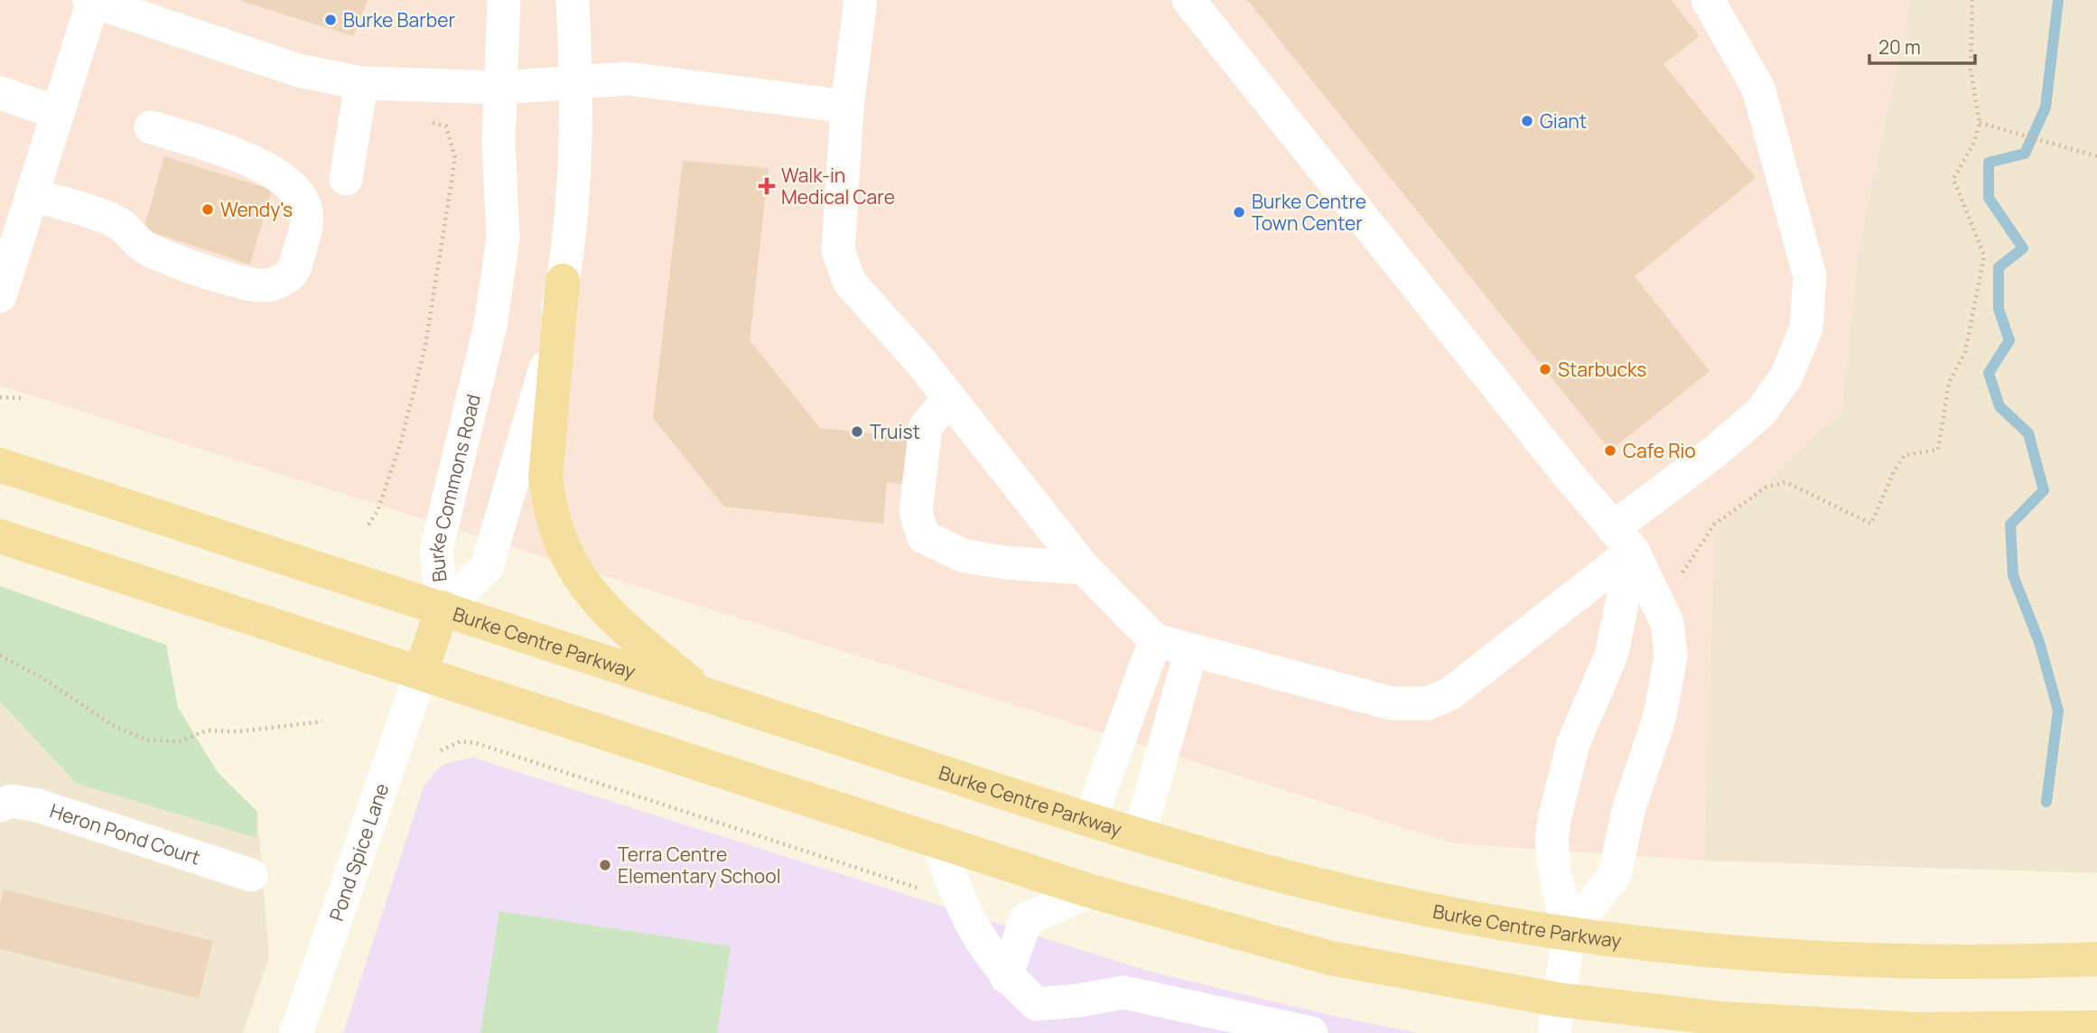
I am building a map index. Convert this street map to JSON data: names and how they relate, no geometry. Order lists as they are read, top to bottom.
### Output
{
  "streets": {
    "main road": ["Burke Centre Parkway"],
    "street": ["Burke Commons Road", "Heron Pond Court", "Pond Spice Lane"]
  },
  "crossings": [
    ["Burke Commons Road", "Burke Centre Parkway"]
  ],
  "places": {
    "other": [
      "Burke Barber",
      "Giant",
      "Wendy's",
      "Burke Centre Town Center",
      "Starbucks",
      "Truist",
      "Cafe Rio",
      "Terra Centre Elementary School"
    ],
    "health": ["Walk-in Medical Care"]
  },
  "scale_bar": "20 m"
}
